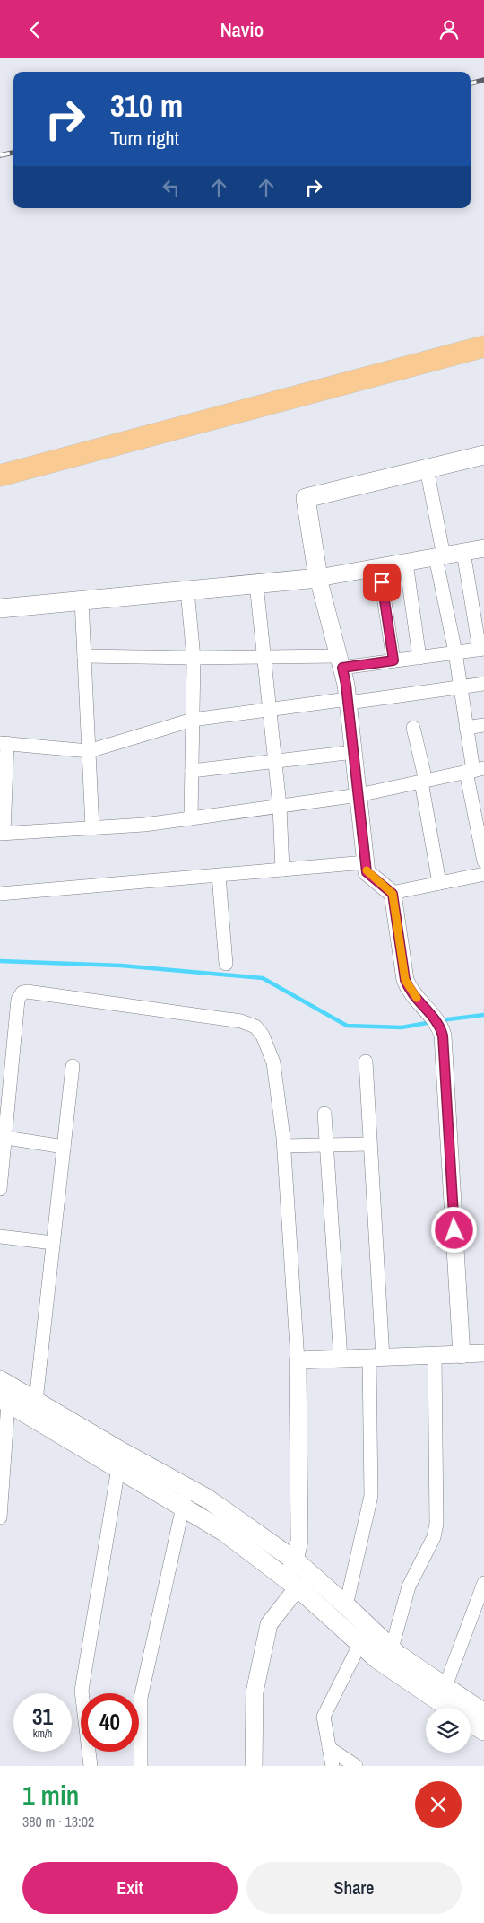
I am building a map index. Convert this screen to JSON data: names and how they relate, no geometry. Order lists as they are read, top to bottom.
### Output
{
  "page": {
    "header": "Navio",
    "turn": ["310 m", "Turn right"],
    "speed": "31 km/h",
    "limit": "40",
    "heading": ["1 min", "380 m · 13:02"],
    "buttons": ["Exit", "Share"]
  }
}
